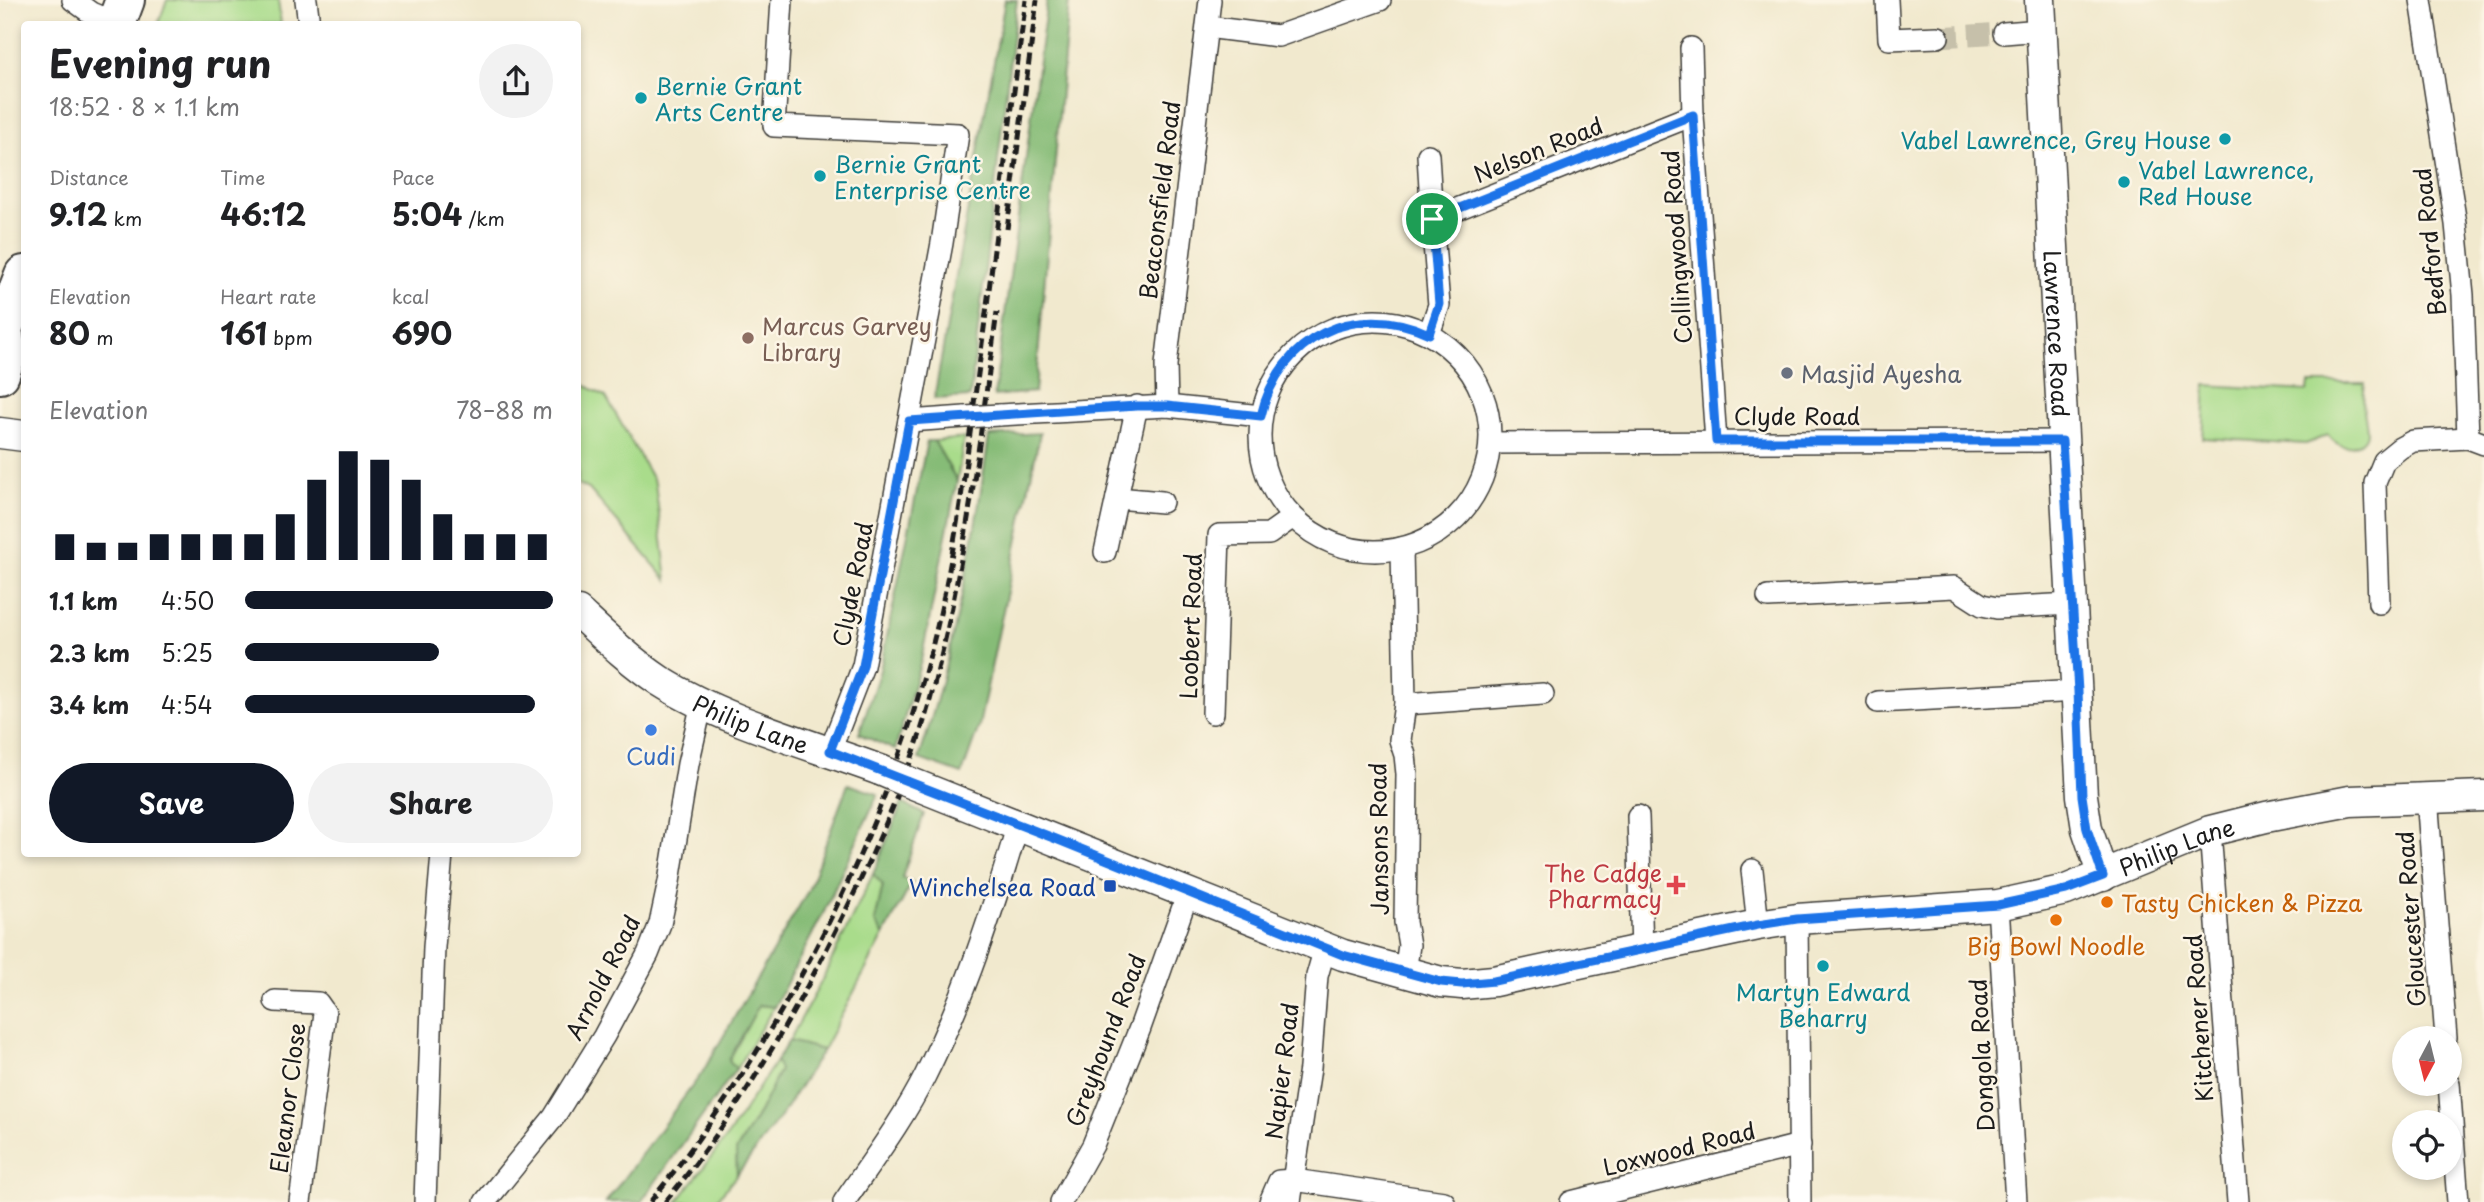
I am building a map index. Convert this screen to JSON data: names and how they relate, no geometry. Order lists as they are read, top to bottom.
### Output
{
  "streets": {
    "main road": ["Lawrence Road", "Philip Lane"],
    "street": [
      "Nelson Road",
      "Beaconsfield Road",
      "Bedford Road",
      "Collingwood Road",
      "Clyde Road",
      "Loobert Road",
      "Jansons Road",
      "Gloucester Road",
      "Arnold Road",
      "Kitchener Road",
      "Greyhound Road",
      "Dongola Road",
      "Napier Road",
      "Eleanor Close",
      "Loxwood Road"
    ]
  },
  "crossings": [
    ["Nelson Road", "Collingwood Road"],
    ["Collingwood Road", "Clyde Road"],
    ["Lawrence Road", "Clyde Road"],
    ["Lawrence Road", "Philip Lane"],
    ["Clyde Road", "Loobert Road"],
    ["Clyde Road", "Philip Lane"],
    ["Clyde Road", "Jansons Road"],
    ["Loobert Road", "Jansons Road"],
    ["Philip Lane", "Jansons Road"],
    ["Philip Lane", "Gloucester Road"],
    ["Philip Lane", "Arnold Road"],
    ["Philip Lane", "Kitchener Road"],
    ["Philip Lane", "Greyhound Road"],
    ["Philip Lane", "Dongola Road"],
    ["Philip Lane", "Napier Road"]
  ],
  "places": {
    "other": [
      "Bernie Grant Arts Centre",
      "Vabel Lawrence, Grey House",
      "Bernie Grant Enterprise Centre",
      "Vabel Lawrence, Red House",
      "Marcus Garvey Library",
      "Masjid Ayesha",
      "Cudi",
      "Tasty Chicken & Pizza",
      "Big Bowl Noodle",
      "Martyn Edward Beharry"
    ],
    "health": ["The Cadge Pharmacy"],
    "transit": ["Winchelsea Road"]
  },
  "north": "bottom",
  "page": {
    "heading": ["Evening run", "18:52 · 8 × 1.1 km"],
    "stats": [
      ["Distance", "9.12 km"],
      ["Time", "46:12"],
      ["Pace", "5:04 /km"],
      ["Elevation", "80 m"],
      ["Heart rate", "161 bpm"],
      ["kcal", "690"]
    ],
    "chart": ["Elevation", "78–88 m"],
    "list": [
      {
        "name": "1.1 km",
        "note": "4:50"
      },
      {
        "name": "2.3 km",
        "note": "5:25"
      },
      {
        "name": "3.4 km",
        "note": "4:54"
      }
    ],
    "buttons": ["Save", "Share"]
  }
}
